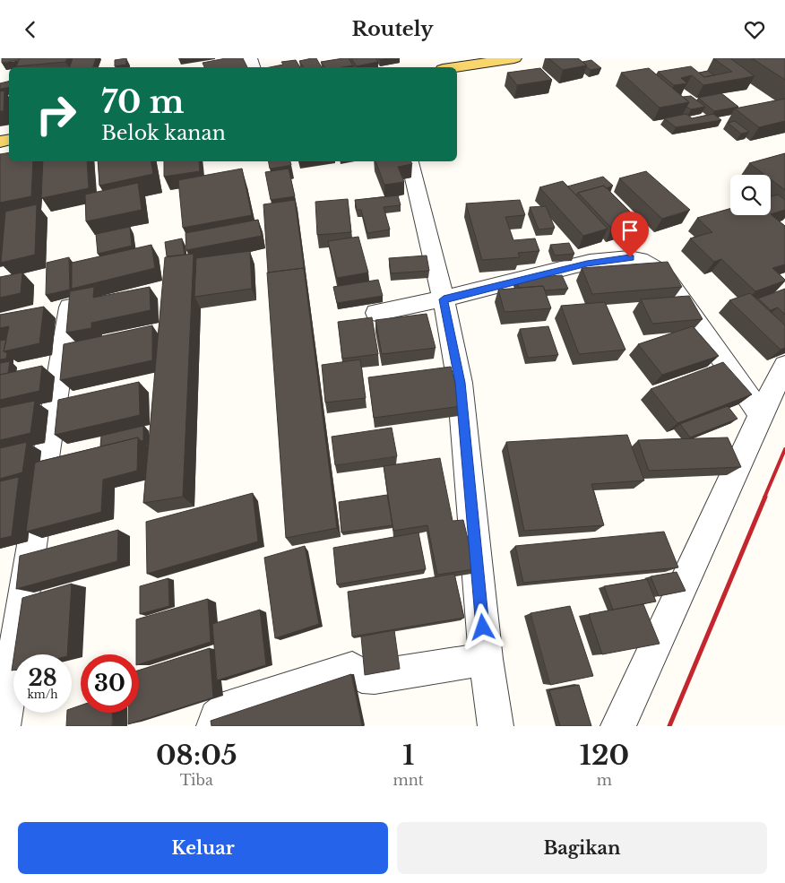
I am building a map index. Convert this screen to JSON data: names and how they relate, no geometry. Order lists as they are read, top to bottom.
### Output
{
  "page": {
    "header": "Routely",
    "turn": ["70 m", "Belok kanan"],
    "speed": "28 km/h",
    "limit": "30",
    "eta": [
      "08:05",
      "Tiba",
      "1",
      "mnt",
      "120",
      "m"
    ],
    "buttons": ["Keluar", "Bagikan"]
  }
}
